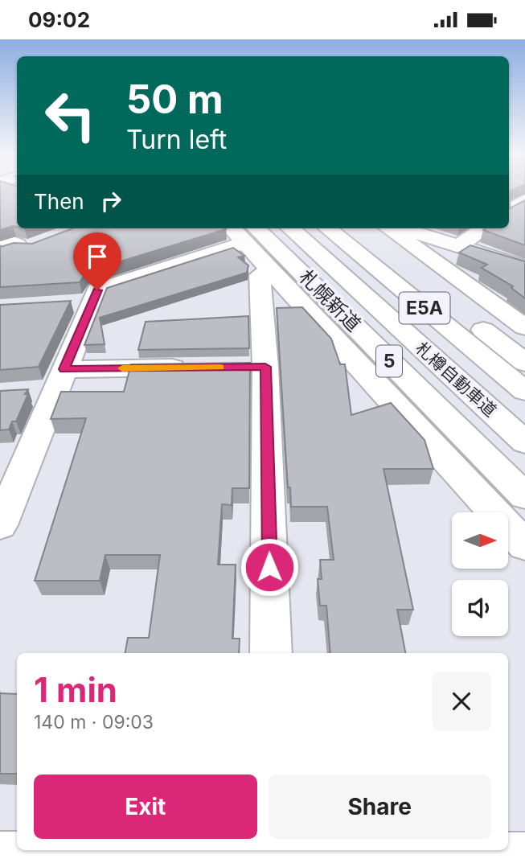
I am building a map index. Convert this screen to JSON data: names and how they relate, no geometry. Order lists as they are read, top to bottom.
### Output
{
  "streets": {
    "main road": [
      "札幌新道",
      "E5A",
      "5",
      "札樽自動車道"
    ]
  },
  "north": "right",
  "page": {
    "status": "09:02",
    "turn": ["50 m", "Turn left"],
    "then": "Then",
    "heading": ["1 min", "140 m · 09:03"],
    "buttons": ["Exit", "Share"]
  }
}
